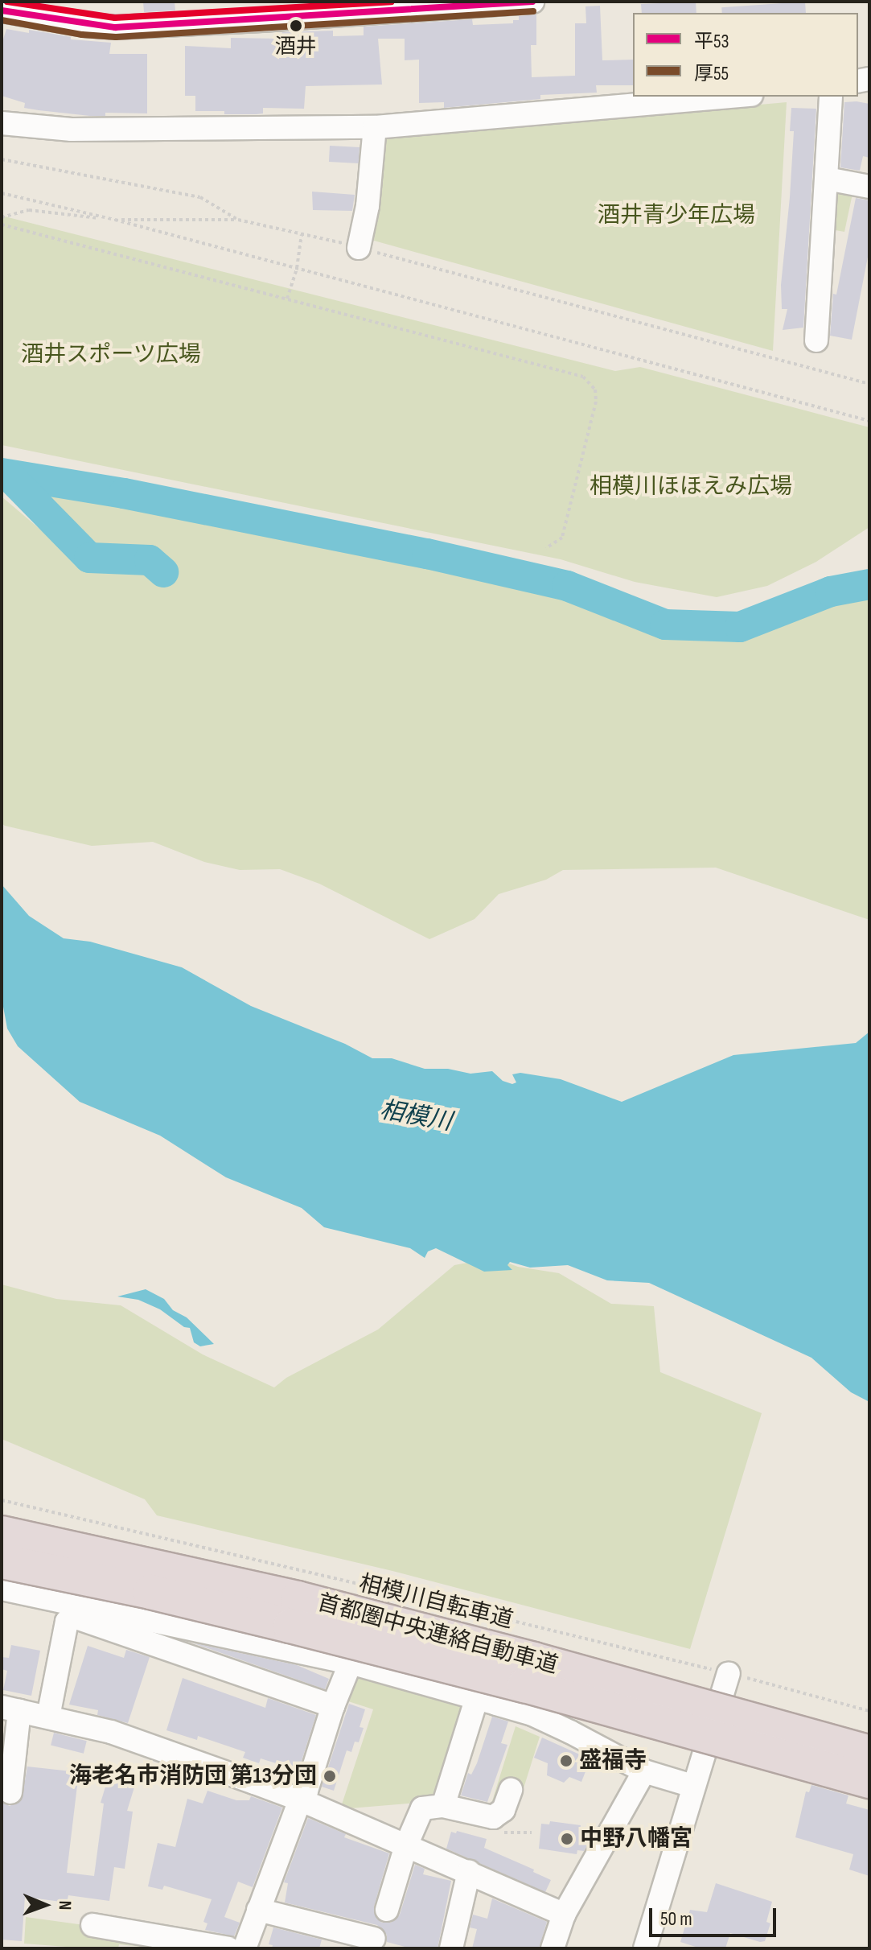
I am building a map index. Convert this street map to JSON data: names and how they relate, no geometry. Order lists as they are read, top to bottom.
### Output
{
  "streets": {
    "highway": ["首都圏中央連絡自動車道"],
    "path": ["相模川自転車道"]
  },
  "water": ["相模川"],
  "parks": ["酒井青少年広場", "酒井スポーツ広場", "相模川ほほえみ広場"],
  "places": [
    "酒井",
    "盛福寺",
    "海老名市消防団 第13分団",
    "中野八幡宮"
  ],
  "lines": ["transit line 平53", "transit line 厚55"],
  "legend": ["平53", "厚55"],
  "scale_bar": "50 m",
  "north": "right"
}
